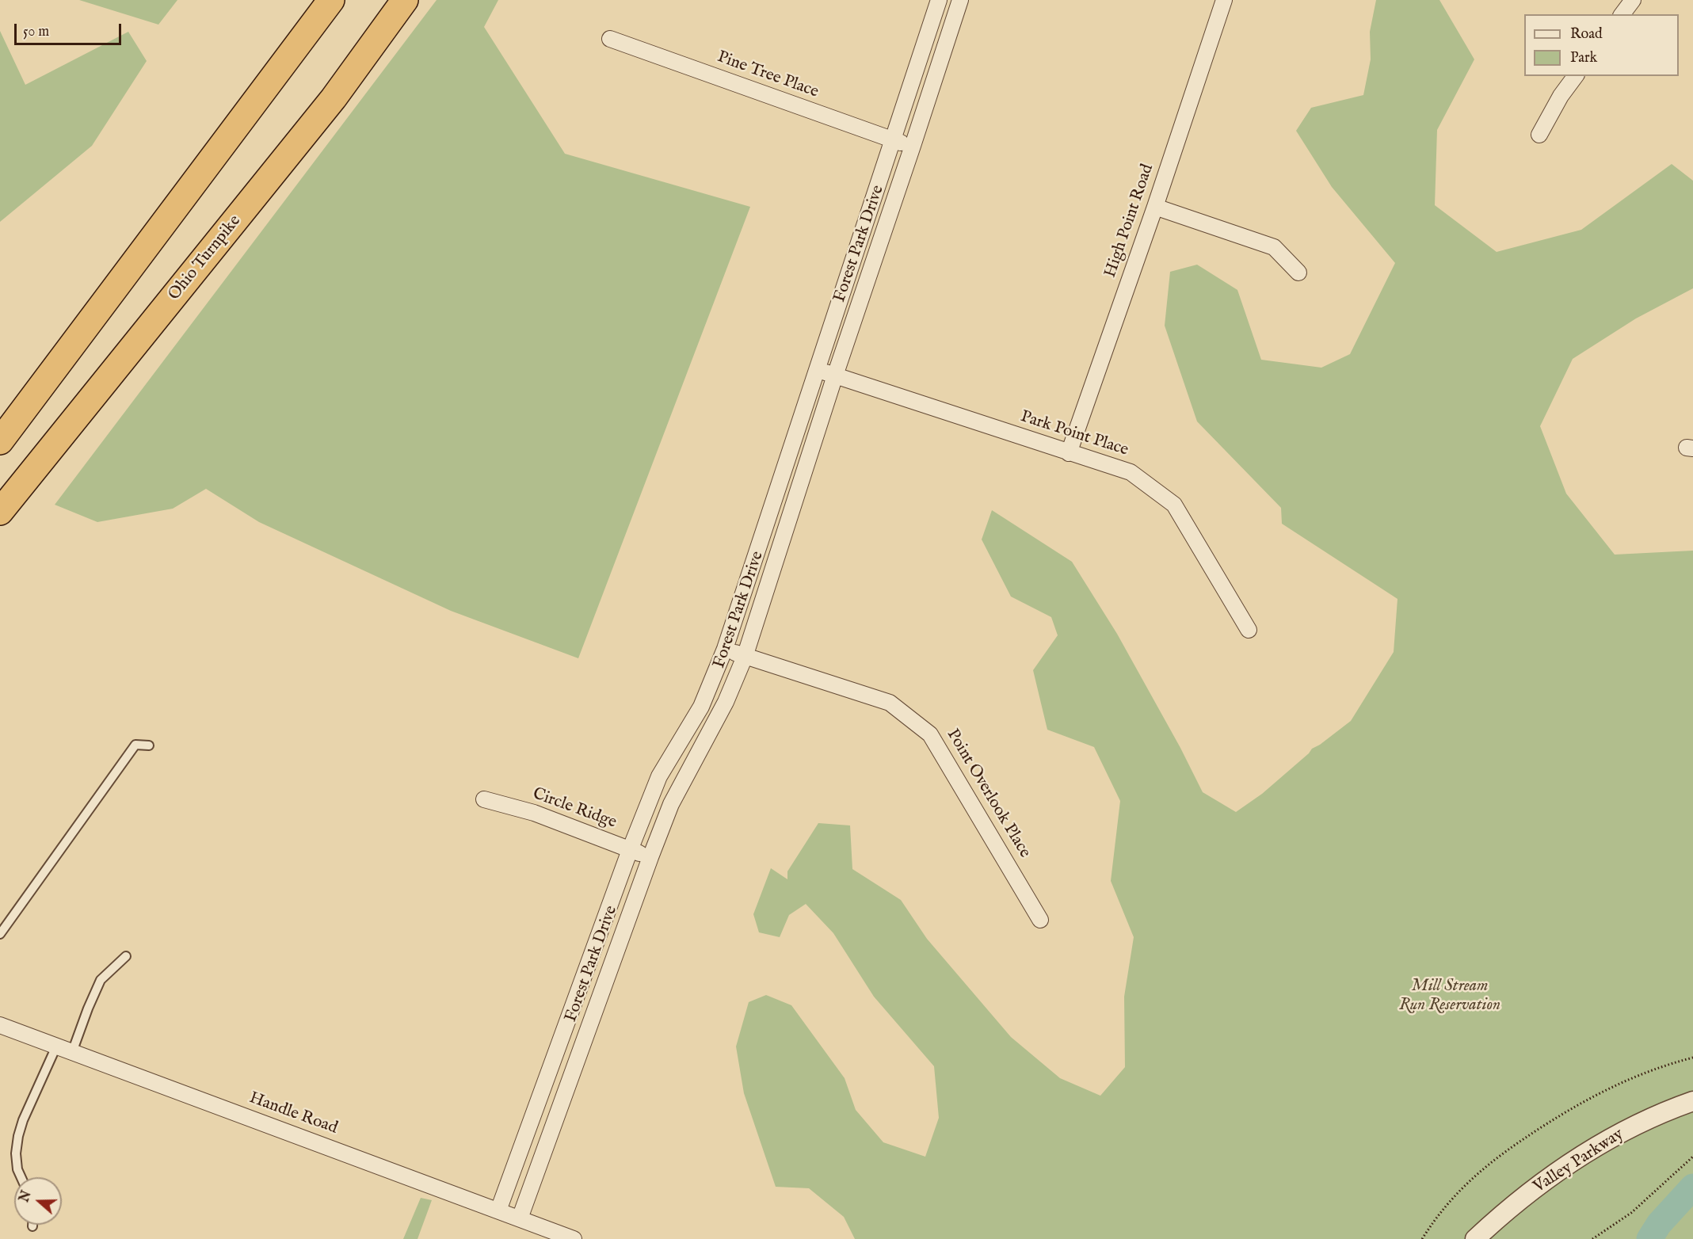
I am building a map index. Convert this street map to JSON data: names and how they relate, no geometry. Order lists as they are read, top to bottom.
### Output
{
  "streets": {
    "highway": ["Ohio Turnpike"],
    "street": [
      "Pine Tree Place",
      "High Point Road",
      "Forest Park Drive",
      "Park Point Place",
      "Point Overlook Place",
      "Circle Ridge",
      "Handle Road",
      "Valley Parkway"
    ]
  },
  "crossings": [
    ["Pine Tree Place", "Forest Park Drive"],
    ["High Point Road", "Park Point Place"],
    ["Forest Park Drive", "Park Point Place"],
    ["Forest Park Drive", "Point Overlook Place"],
    ["Forest Park Drive", "Circle Ridge"],
    ["Forest Park Drive", "Handle Road"]
  ],
  "parks": ["Mill Stream Run Reservation"],
  "legend": ["Road", "Park"],
  "scale_bar": "50 m",
  "north": "left"
}
